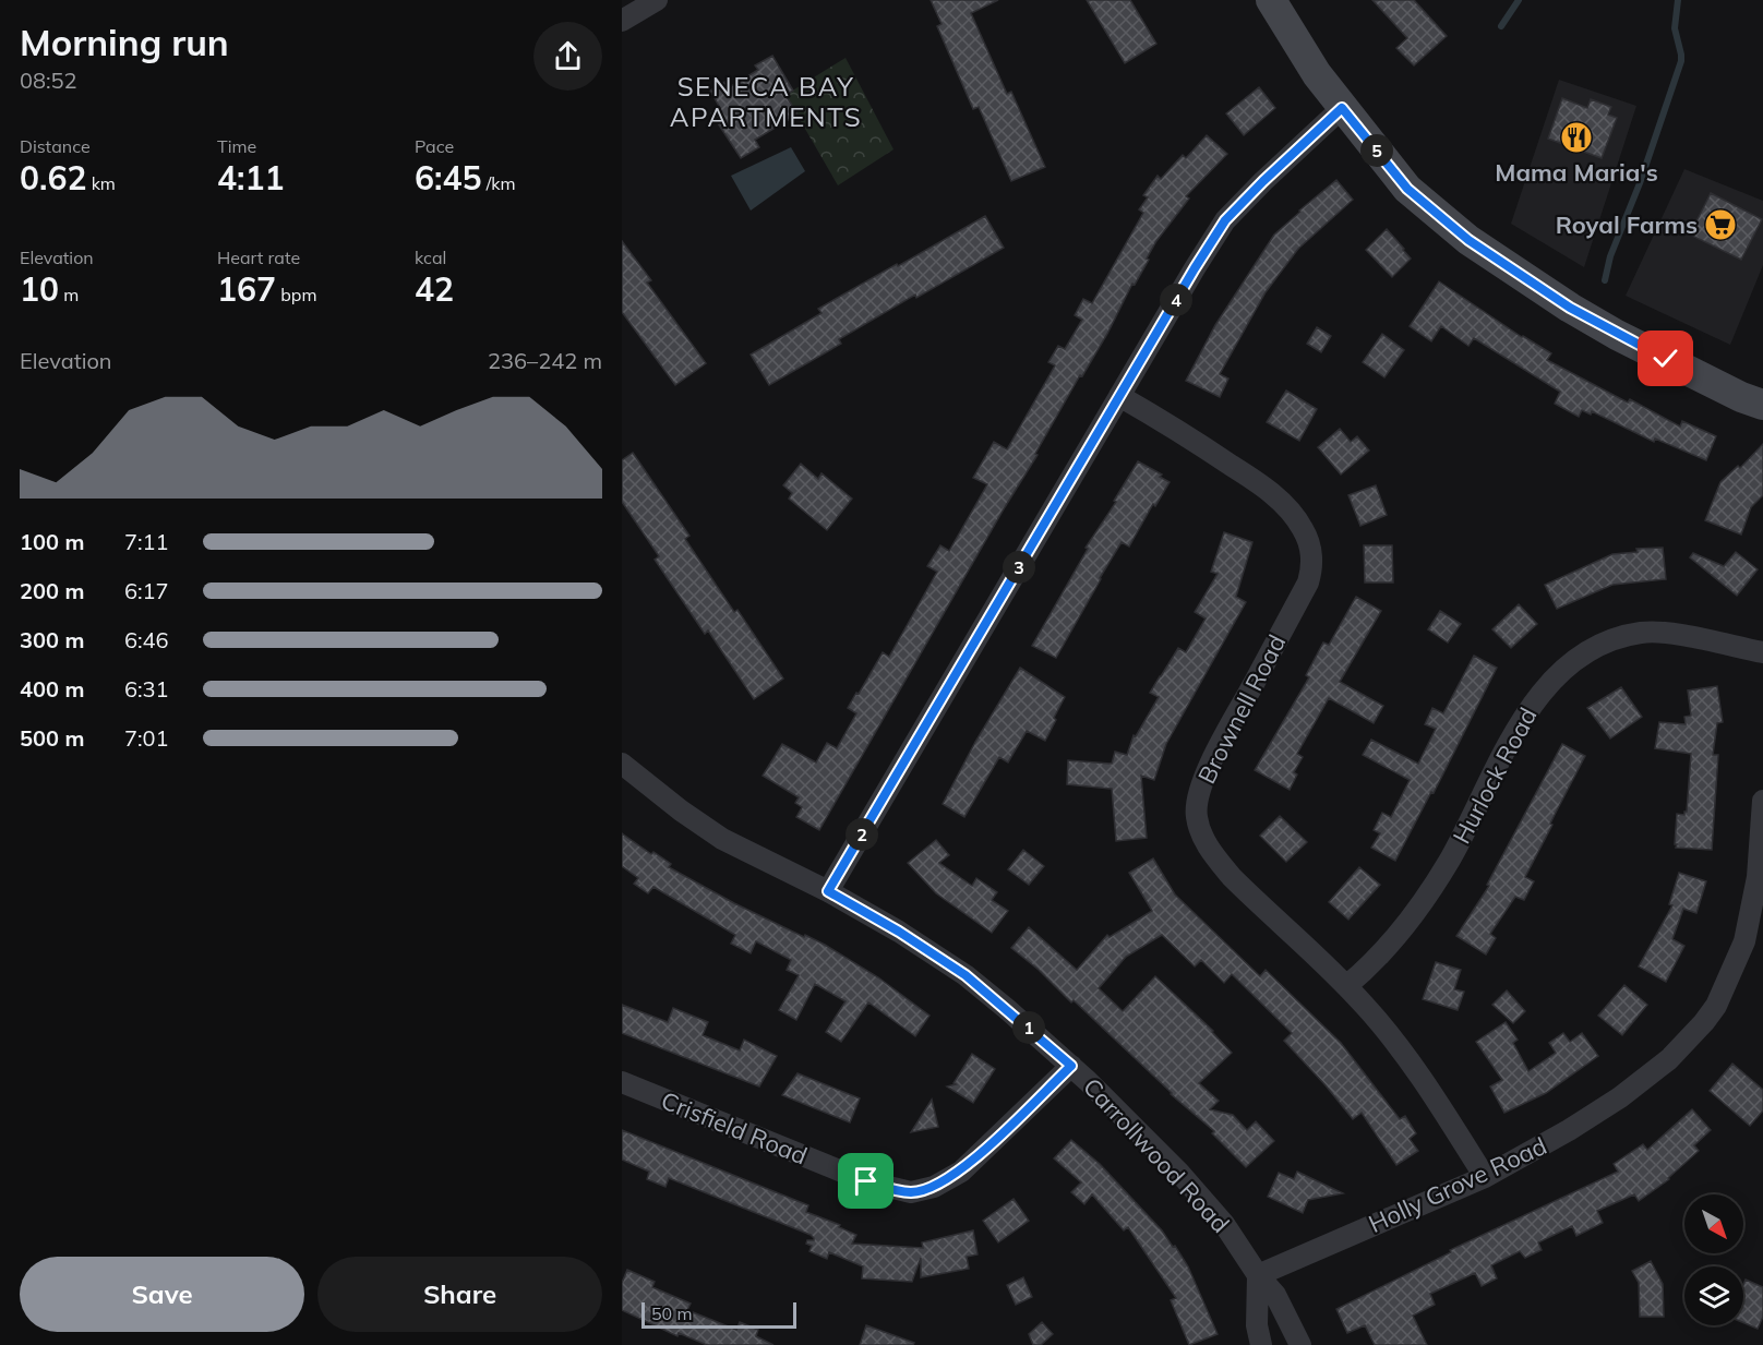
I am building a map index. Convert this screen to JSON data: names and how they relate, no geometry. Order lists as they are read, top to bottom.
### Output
{
  "streets": {
    "street": [
      "Brownell Road",
      "Hurlock Road",
      "Crisfield Road",
      "Carrollwood Road",
      "Holly Grove Road"
    ]
  },
  "crossings": [
    ["Brownell Road", "Hurlock Road"],
    ["Brownell Road", "Holly Grove Road"],
    ["Crisfield Road", "Carrollwood Road"],
    ["Carrollwood Road", "Holly Grove Road"]
  ],
  "districts": ["SENECA BAY APARTMENTS"],
  "places": {
    "restaurant": ["Mama Maria's"],
    "supermarket": ["Royal Farms"]
  },
  "scale_bar": "50 m",
  "north": "bottom right",
  "page": {
    "heading": ["Morning run", "08:52"],
    "stats": [
      ["Distance", "0.62 km"],
      ["Time", "4:11"],
      ["Pace", "6:45 /km"],
      ["Elevation", "10 m"],
      ["Heart rate", "167 bpm"],
      ["kcal", "42"]
    ],
    "pins": [
      "5",
      "4",
      "3",
      "2",
      "1"
    ],
    "chart": ["Elevation", "236–242 m"],
    "list": [
      {
        "name": "100 m",
        "note": "7:11"
      },
      {
        "name": "200 m",
        "note": "6:17"
      },
      {
        "name": "300 m",
        "note": "6:46"
      },
      {
        "name": "400 m",
        "note": "6:31"
      },
      {
        "name": "500 m",
        "note": "7:01"
      }
    ],
    "buttons": ["Save", "Share"],
    "scale": "50 m"
  }
}
